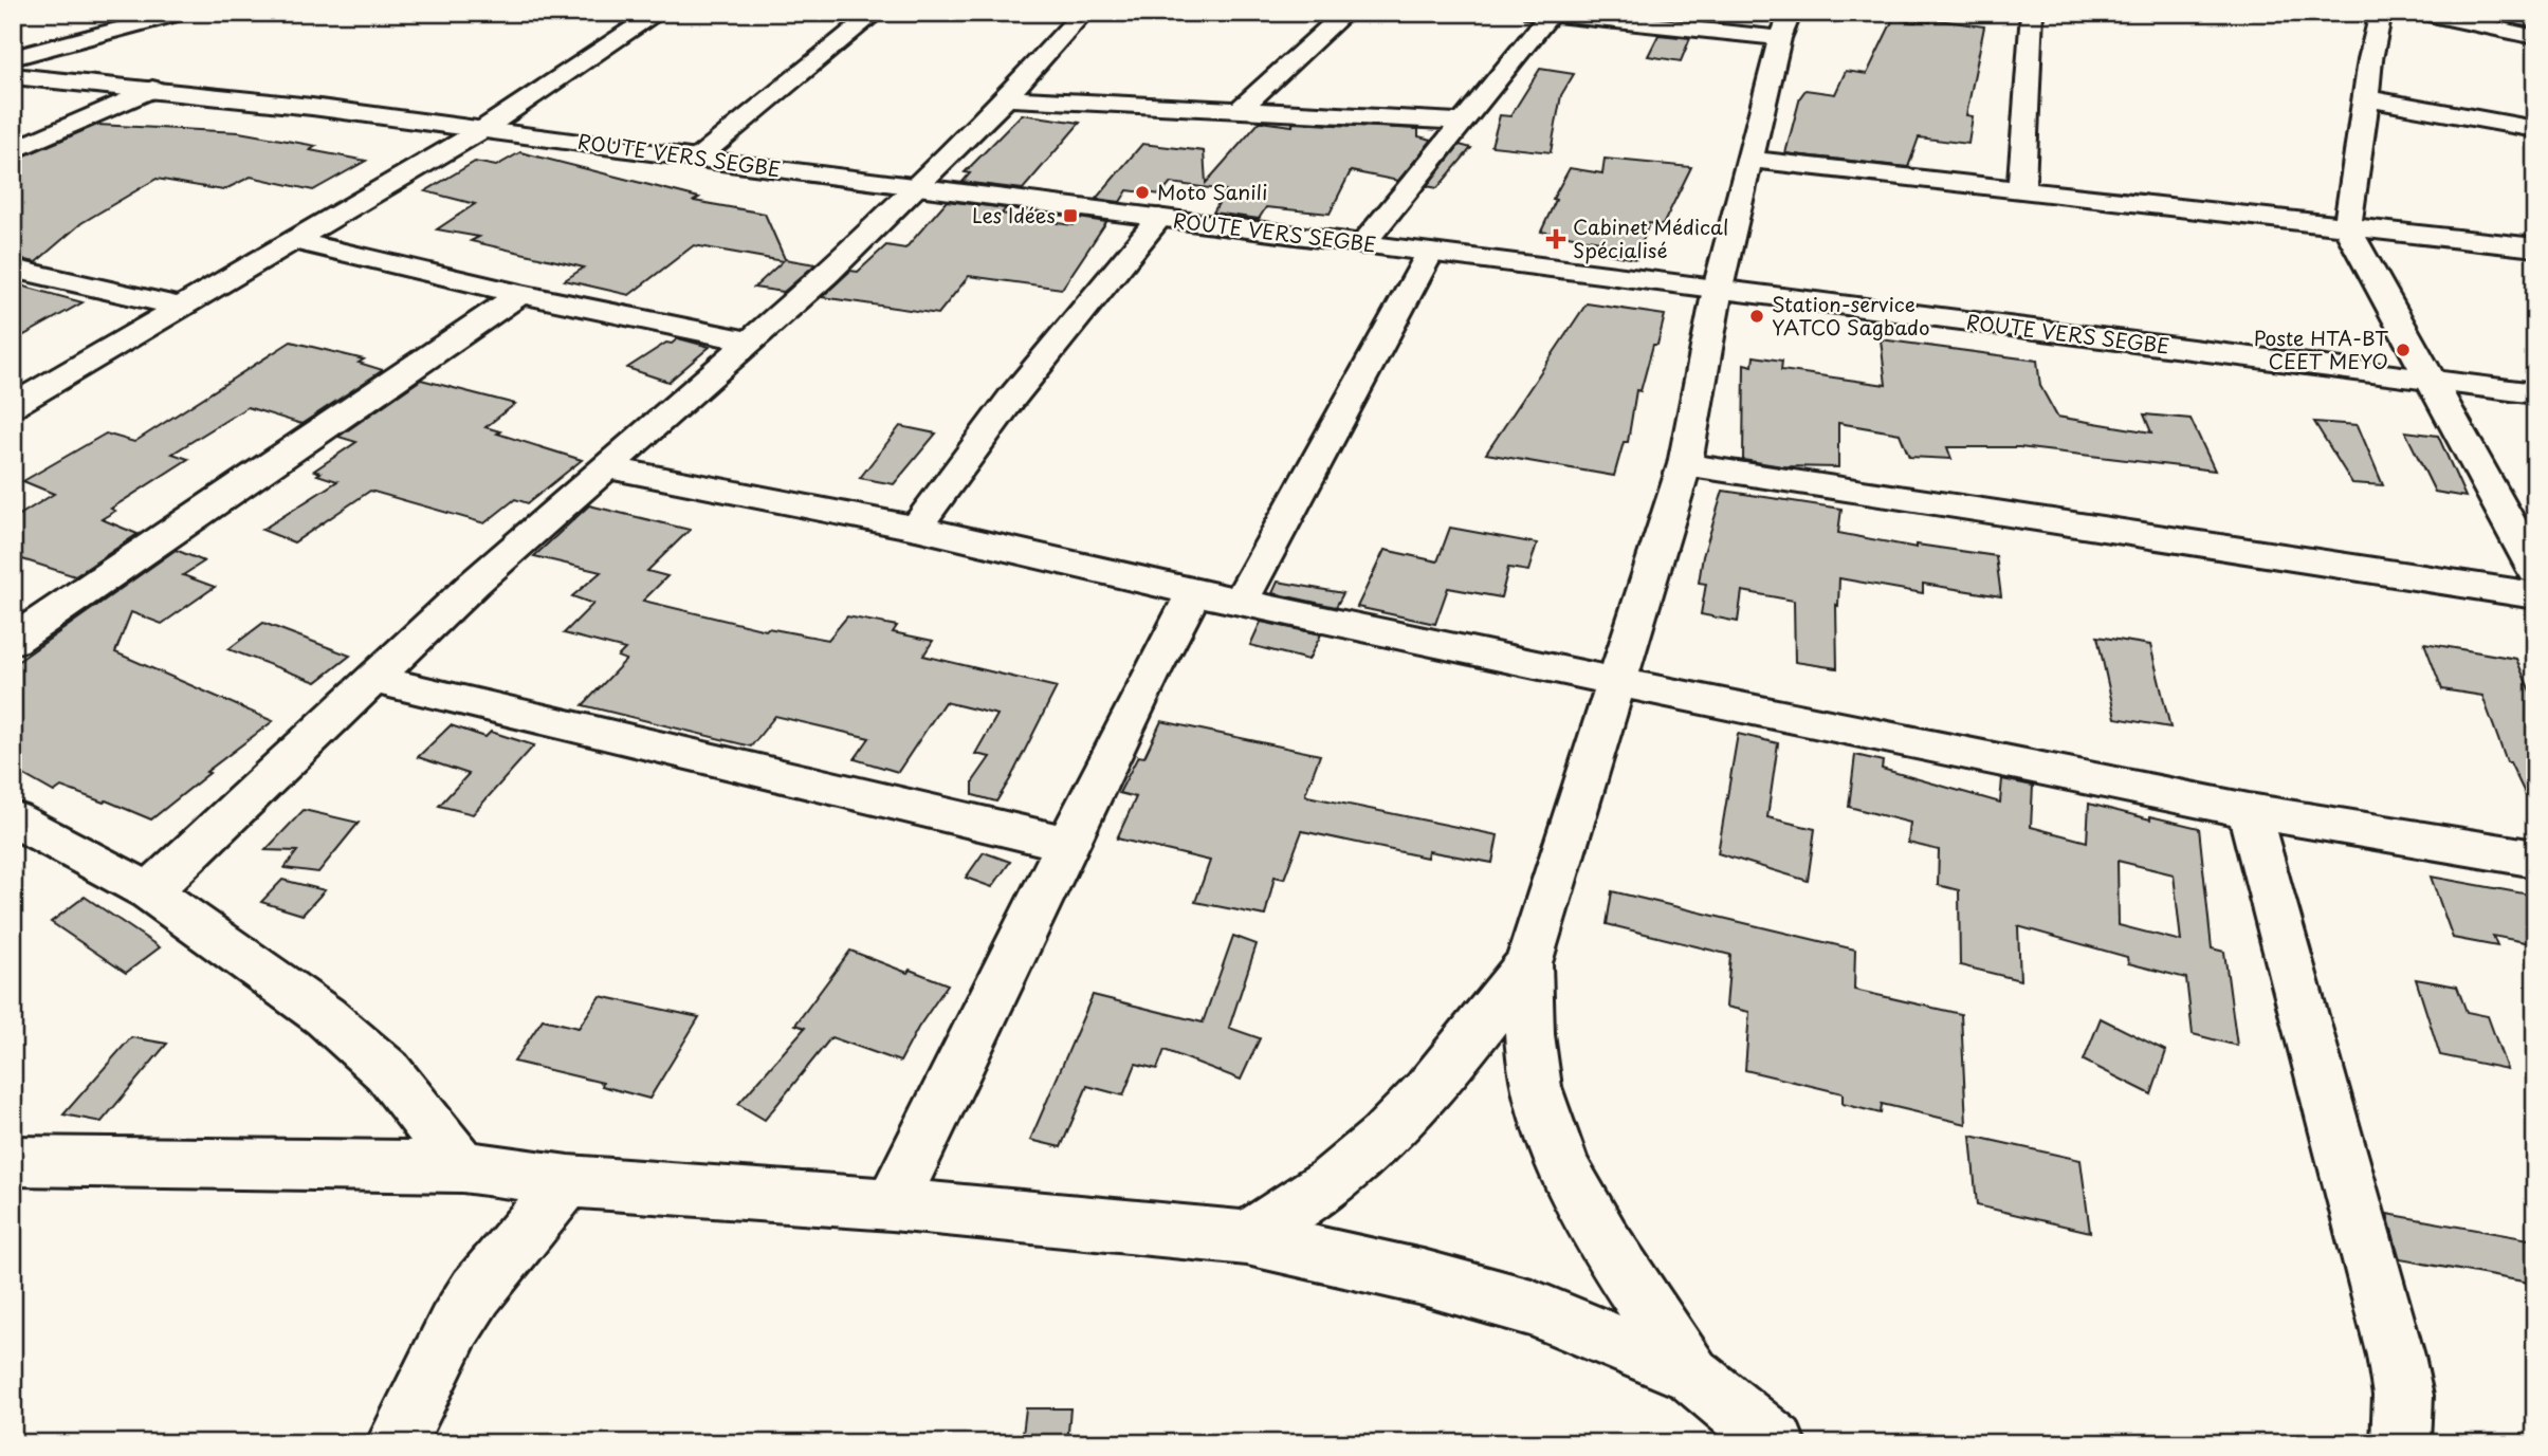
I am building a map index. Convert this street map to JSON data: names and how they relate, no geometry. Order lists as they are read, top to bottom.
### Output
{
  "streets": {
    "street": ["ROUTE VERS SEGBE"]
  },
  "places": {
    "other": ["Moto Sanili", "Station-service YATCO Sagbado", "Poste HTA-BT CEET MEYO"],
    "transit": ["Les Idées"],
    "health": ["Cabinet Médical Spécialisé"]
  }
}
